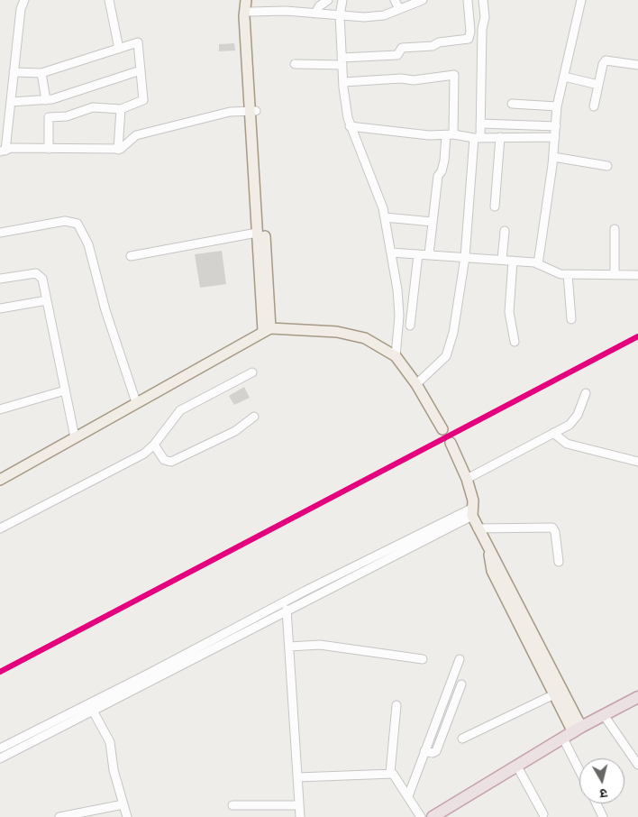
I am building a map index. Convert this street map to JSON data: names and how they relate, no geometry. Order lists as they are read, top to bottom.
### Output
{
  "north": "bottom"
}
